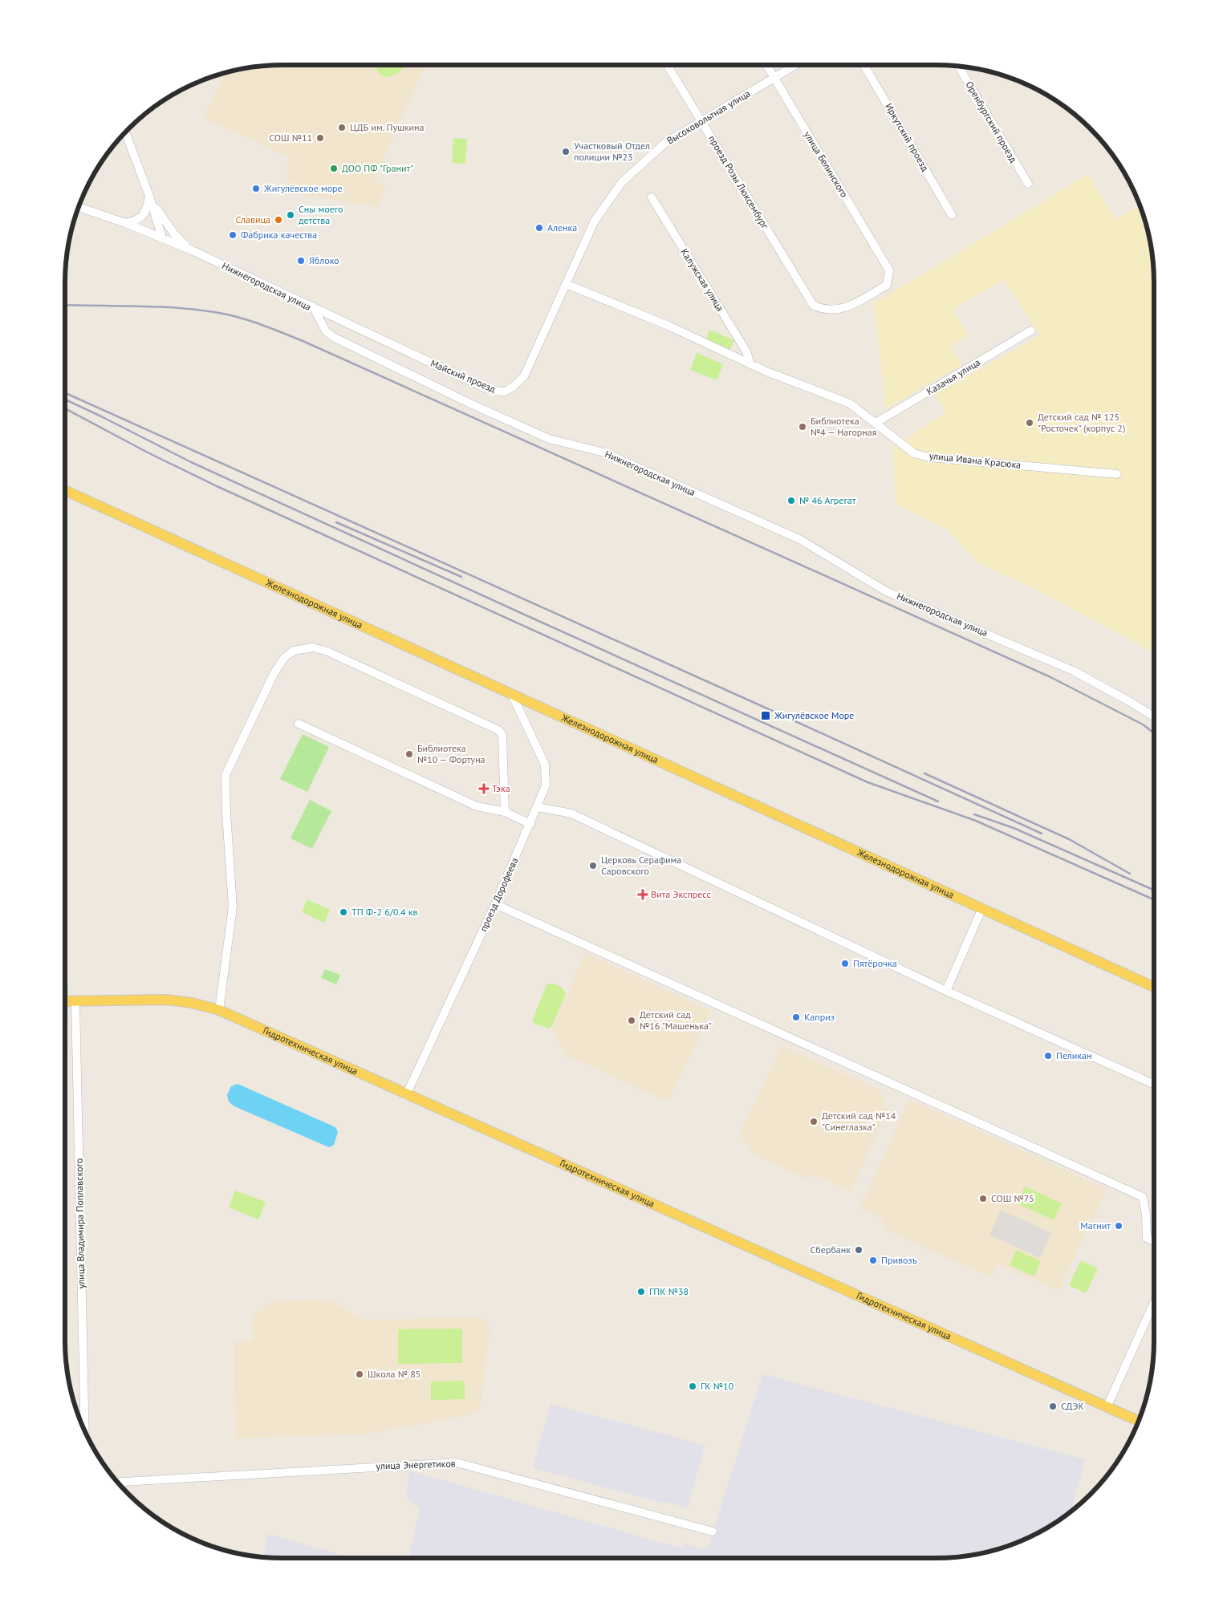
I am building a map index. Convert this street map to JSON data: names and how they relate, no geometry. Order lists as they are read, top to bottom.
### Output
{
  "streets": {
    "main road": ["Железнодорожная улица", "Гидротехническая улица"],
    "street": [
      "Высоковольтная улица",
      "Оренбургский проезд",
      "Иркутский проезд",
      "улица Белинского",
      "проезд Розы Люксембург",
      "Калужская улица",
      "Нижнегородская улица",
      "Майский проезд",
      "Казачья улица",
      "улица Ивана Красюка",
      "проезд Дорофеева",
      "улица Владимира Поплавского",
      "улица Энергетиков"
    ]
  },
  "crossings": [
    ["Высоковольтная улица", "улица Белинского"],
    ["Высоковольтная улица", "проезд Розы Люксембург"],
    ["Высоковольтная улица", "Майский проезд"],
    ["улица Белинского", "проезд Розы Люксембург"],
    ["Калужская улица", "улица Ивана Красюка"],
    ["Нижнегородская улица", "Майский проезд"],
    ["Майский проезд", "улица Ивана Красюка"],
    ["Казачья улица", "улица Ивана Красюка"],
    ["Железнодорожная улица", "проезд Дорофеева"],
    ["проезд Дорофеева", "Гидротехническая улица"],
    ["Гидротехническая улица", "улица Владимира Поплавского"]
  ],
  "places": {
    "other": [
      "ЦДБ им. Пушкина",
      "СОШ №11",
      "Участковый Отдел полиции №23",
      "ДОО ПФ \"Гранит\"",
      "Жигулёвское море",
      "Сны моего детства",
      "Славица",
      "Аленка",
      "Фабрика качества",
      "Яблоко",
      "Детский сад № 125 \"Росточек\" (корпус 2)",
      "Библиотека №4 — Нагорная",
      "№ 46 Агрегат",
      "Библиотека №10 — Фортуна",
      "Церковь Серафима Саровского",
      "ТП Ф-2 6/0.4 кв",
      "Пятёрочка",
      "Каприз",
      "Детский сад №16 \"Машенька\"",
      "Пеликан",
      "Детский сад №14 \"Синеглазка\"",
      "СОШ №75",
      "Магнит",
      "Сбербанк",
      "Привозъ",
      "ГПК №38",
      "Школа № 85",
      "ГК №10",
      "СДЭК"
    ],
    "transit": ["Жигулёвское Море"],
    "health": ["Тэка", "Вита Экспресс"]
  }
}
